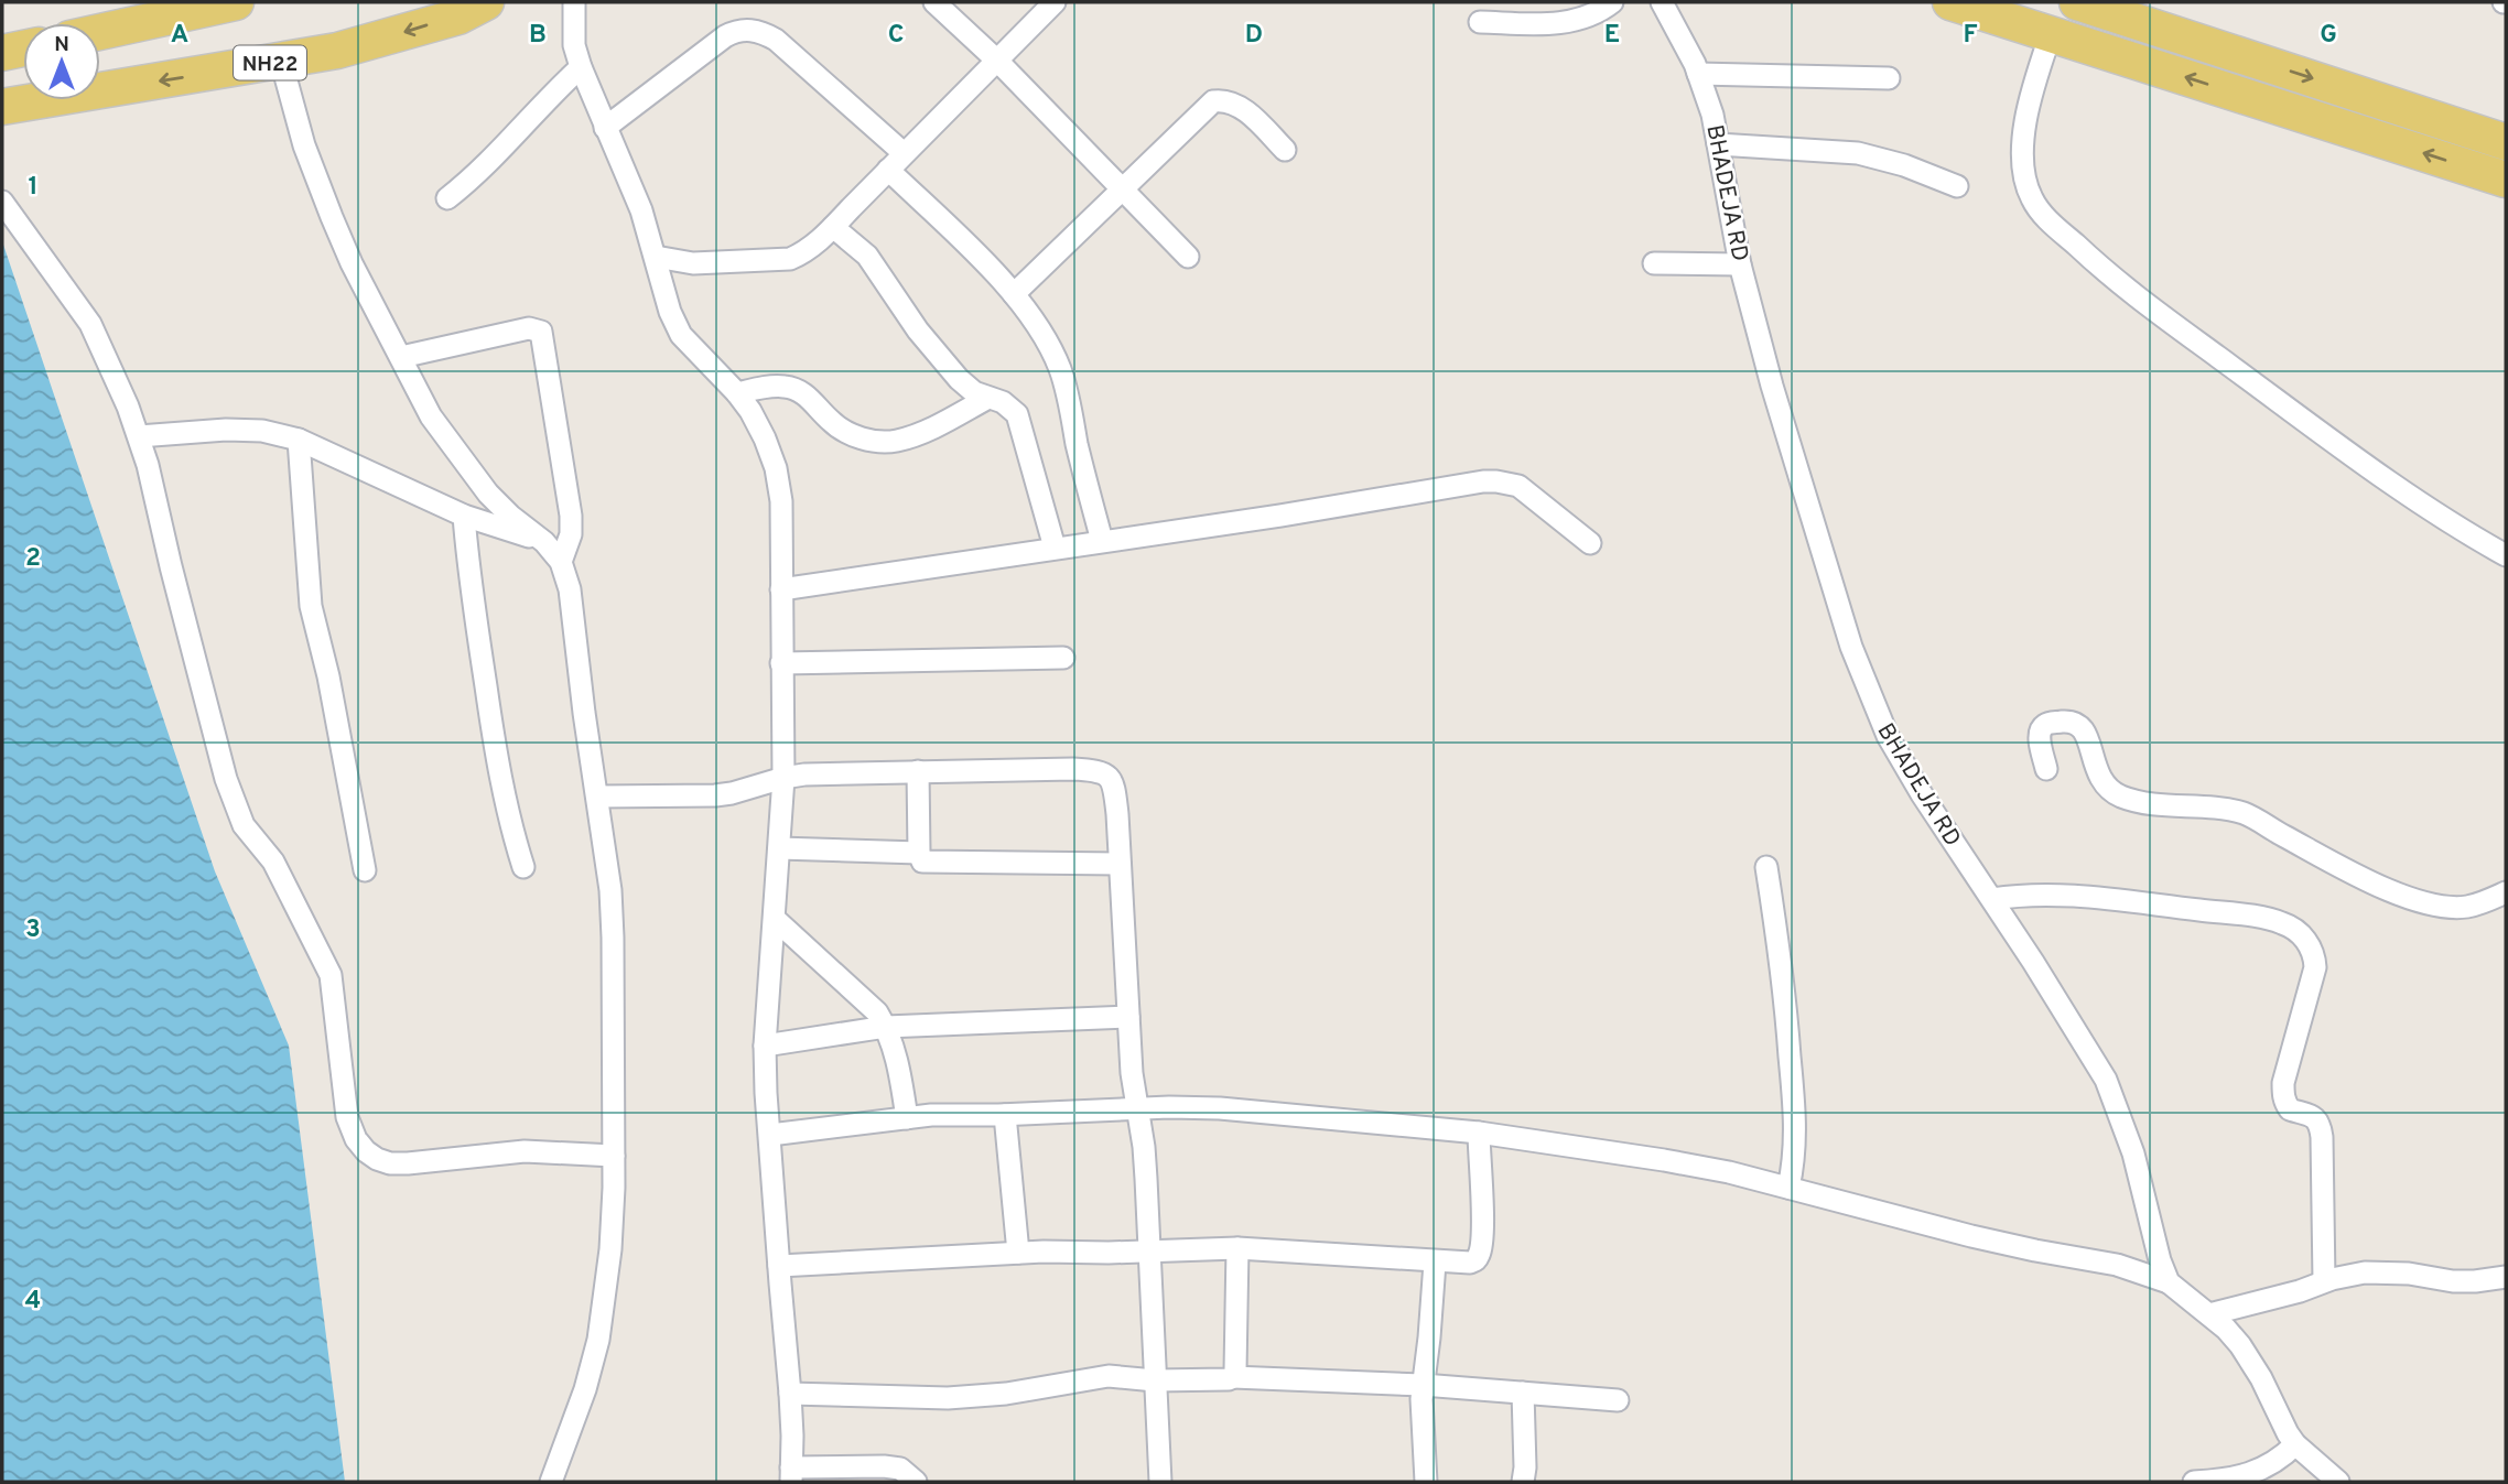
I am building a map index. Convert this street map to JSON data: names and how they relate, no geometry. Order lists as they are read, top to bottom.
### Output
{
  "streets": {
    "main road": ["NH22"],
    "street": ["BHADEJA RD"]
  },
  "north": "top",
  "grid": {
    "columns": [
      "A",
      "B",
      "C",
      "D",
      "E",
      "F",
      "G"
    ],
    "rows": [
      "1",
      "2",
      "3",
      "4"
    ]
  }
}
